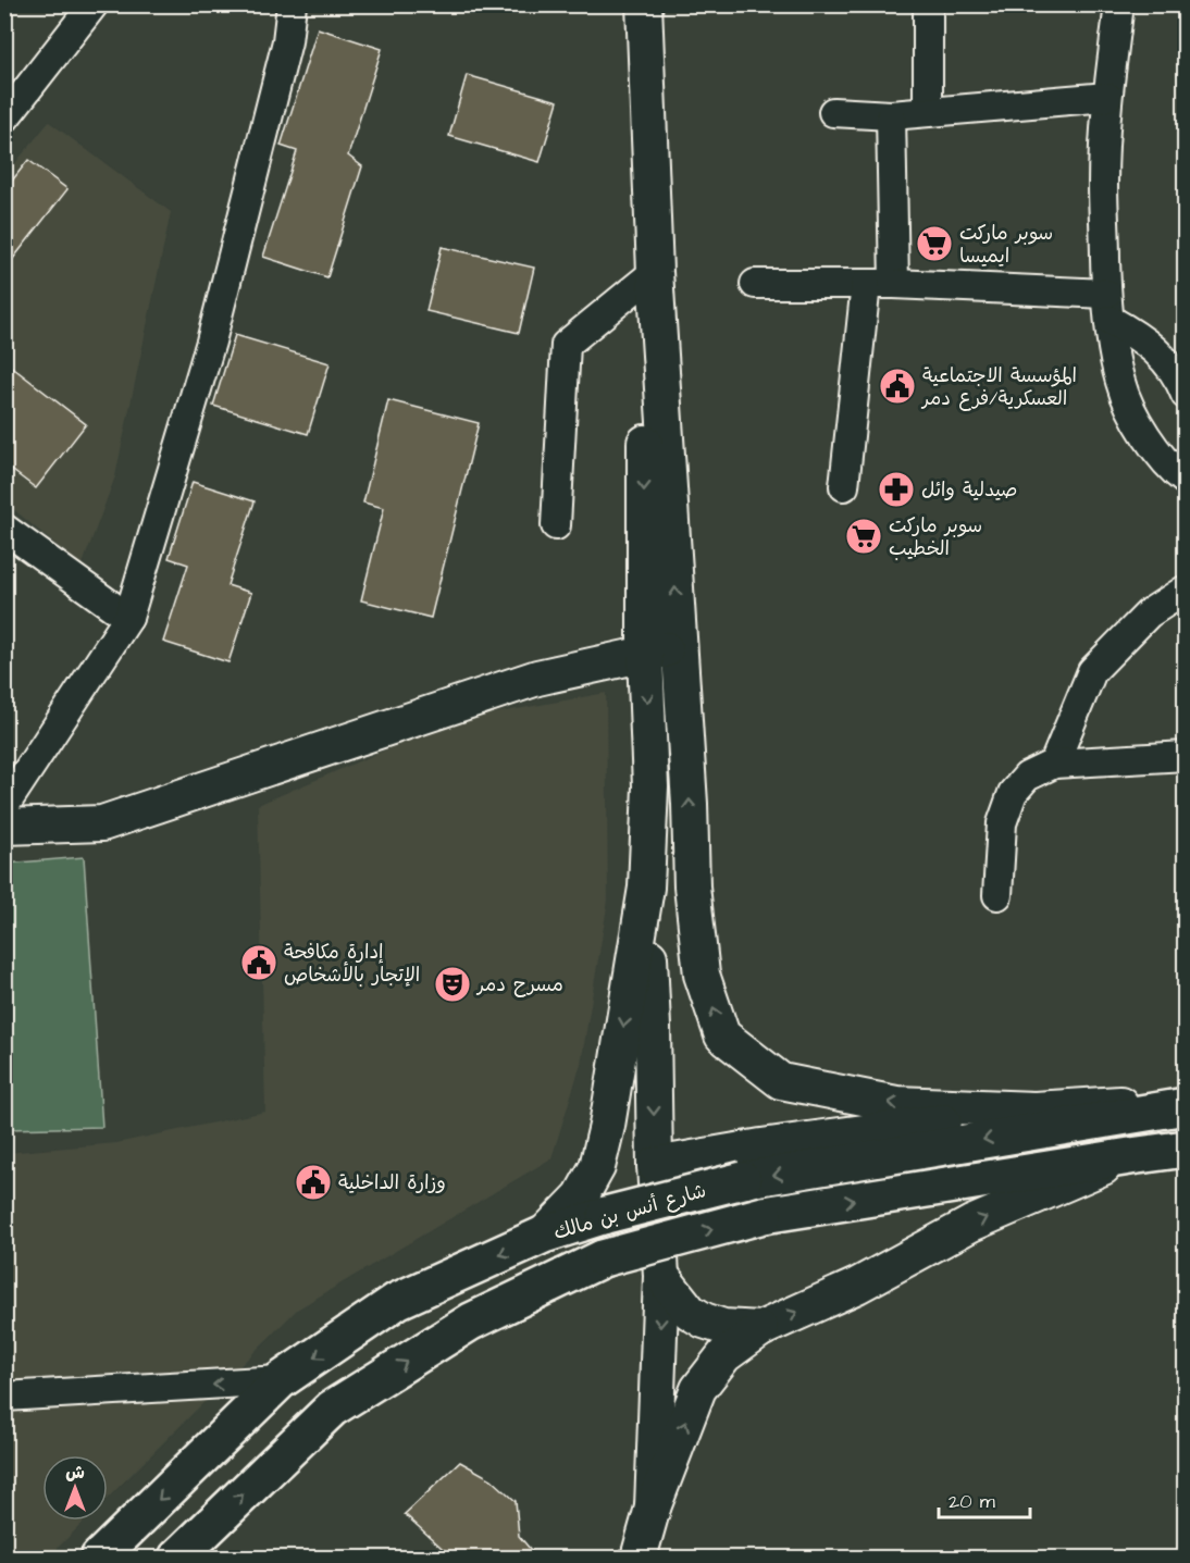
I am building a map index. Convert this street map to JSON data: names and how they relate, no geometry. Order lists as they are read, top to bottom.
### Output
{
  "streets": {
    "main road": ["شارع أنس بن مالك"]
  },
  "places": {
    "supermarket": ["سوبر ماركت ايميسا", "سوبر ماركت الخطيب"],
    "public building": ["المؤسسة الاجتماعية العسكرية/فرع دمر", "إدارة مكافحة الإتجار بالأشخاص", "وزارة الداخلية"],
    "pharmacy": ["صيدلية وائل"],
    "theatre": ["مسرح دمر"]
  },
  "scale_bar": "20 m",
  "north": "top"
}
